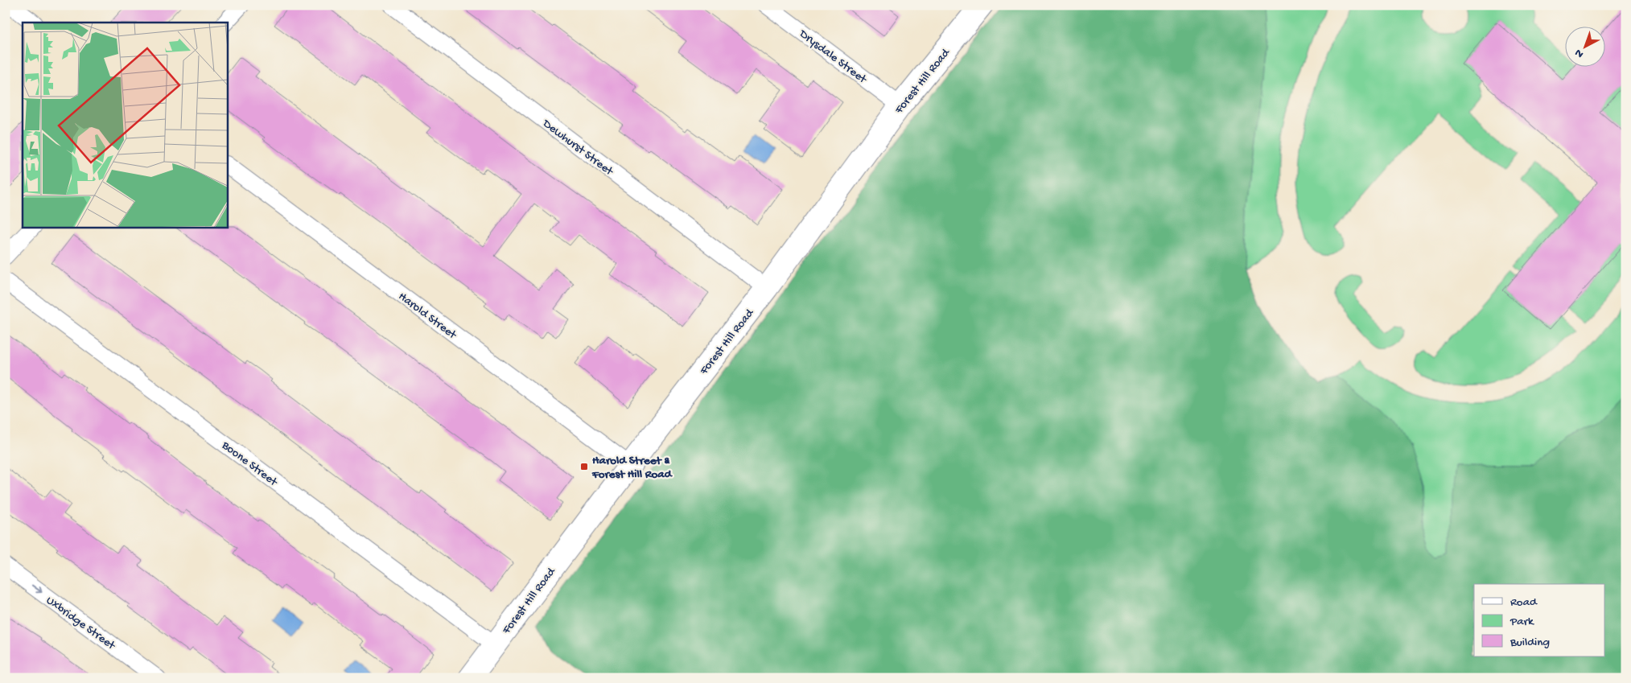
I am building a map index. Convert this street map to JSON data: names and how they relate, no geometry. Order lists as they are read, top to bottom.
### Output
{
  "streets": {
    "street": [
      "Drysdale Street",
      "Forest Hill Road",
      "Dewhurst Street",
      "Harold Street",
      "Boone Street",
      "Uxbridge Street"
    ]
  },
  "crossings": [
    ["Drysdale Street", "Forest Hill Road"],
    ["Forest Hill Road", "Dewhurst Street"],
    ["Forest Hill Road", "Harold Street"],
    ["Forest Hill Road", "Boone Street"]
  ],
  "one_way": ["Uxbridge Street"],
  "places": {
    "transit": ["Harold Street & Forest Hill Road"]
  },
  "legend": ["Road", "Park", "Building"],
  "north": "bottom left"
}
